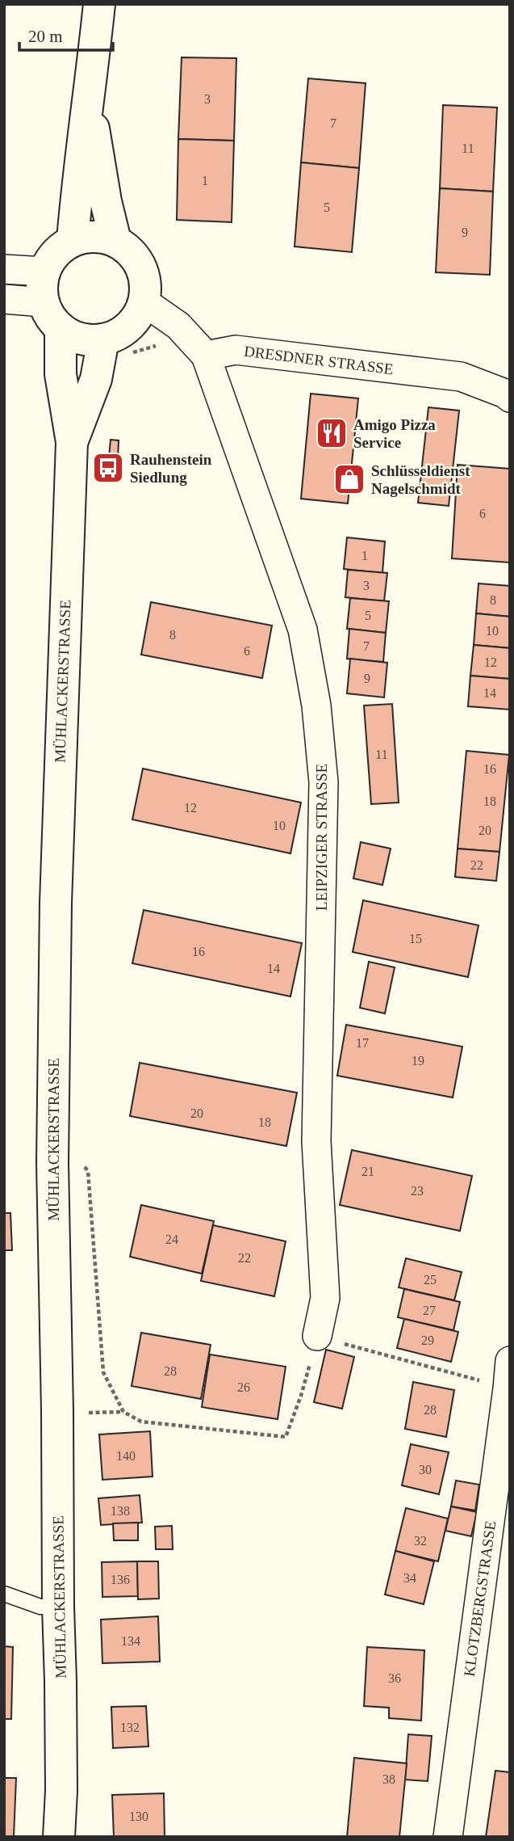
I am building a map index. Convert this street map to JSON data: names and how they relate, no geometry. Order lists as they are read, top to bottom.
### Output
{
  "streets": {
    "street": [
      "DRESDNER STRASSE",
      "MÜHLACKERSTRASSE",
      "LEIPZIGER STRASSE",
      "KLOTZBERGSTRASSE"
    ]
  },
  "crossings": [
    ["DRESDNER STRASSE", "LEIPZIGER STRASSE"]
  ],
  "places": {
    "restaurant": ["Amigo Pizza Service"],
    "bus stop": ["Rauhenstein Siedlung"],
    "shop": ["Schlüsseldienst Nagelschmidt"]
  },
  "house_numbers": [
    "3",
    "7",
    "11",
    "1",
    "5",
    "9",
    "6",
    "1",
    "3",
    "8",
    "5",
    "10",
    "8",
    "7",
    "6",
    "12",
    "9",
    "14",
    "11",
    "16",
    "18",
    "12",
    "10",
    "20",
    "22",
    "15",
    "16",
    "14",
    "17",
    "19",
    "20",
    "18",
    "21",
    "23",
    "24",
    "22",
    "25",
    "27",
    "29",
    "28",
    "26",
    "28",
    "140",
    "30",
    "138",
    "32",
    "34",
    "136",
    "134",
    "36",
    "132",
    "38",
    "130"
  ],
  "scale_bar": "20 m"
}
